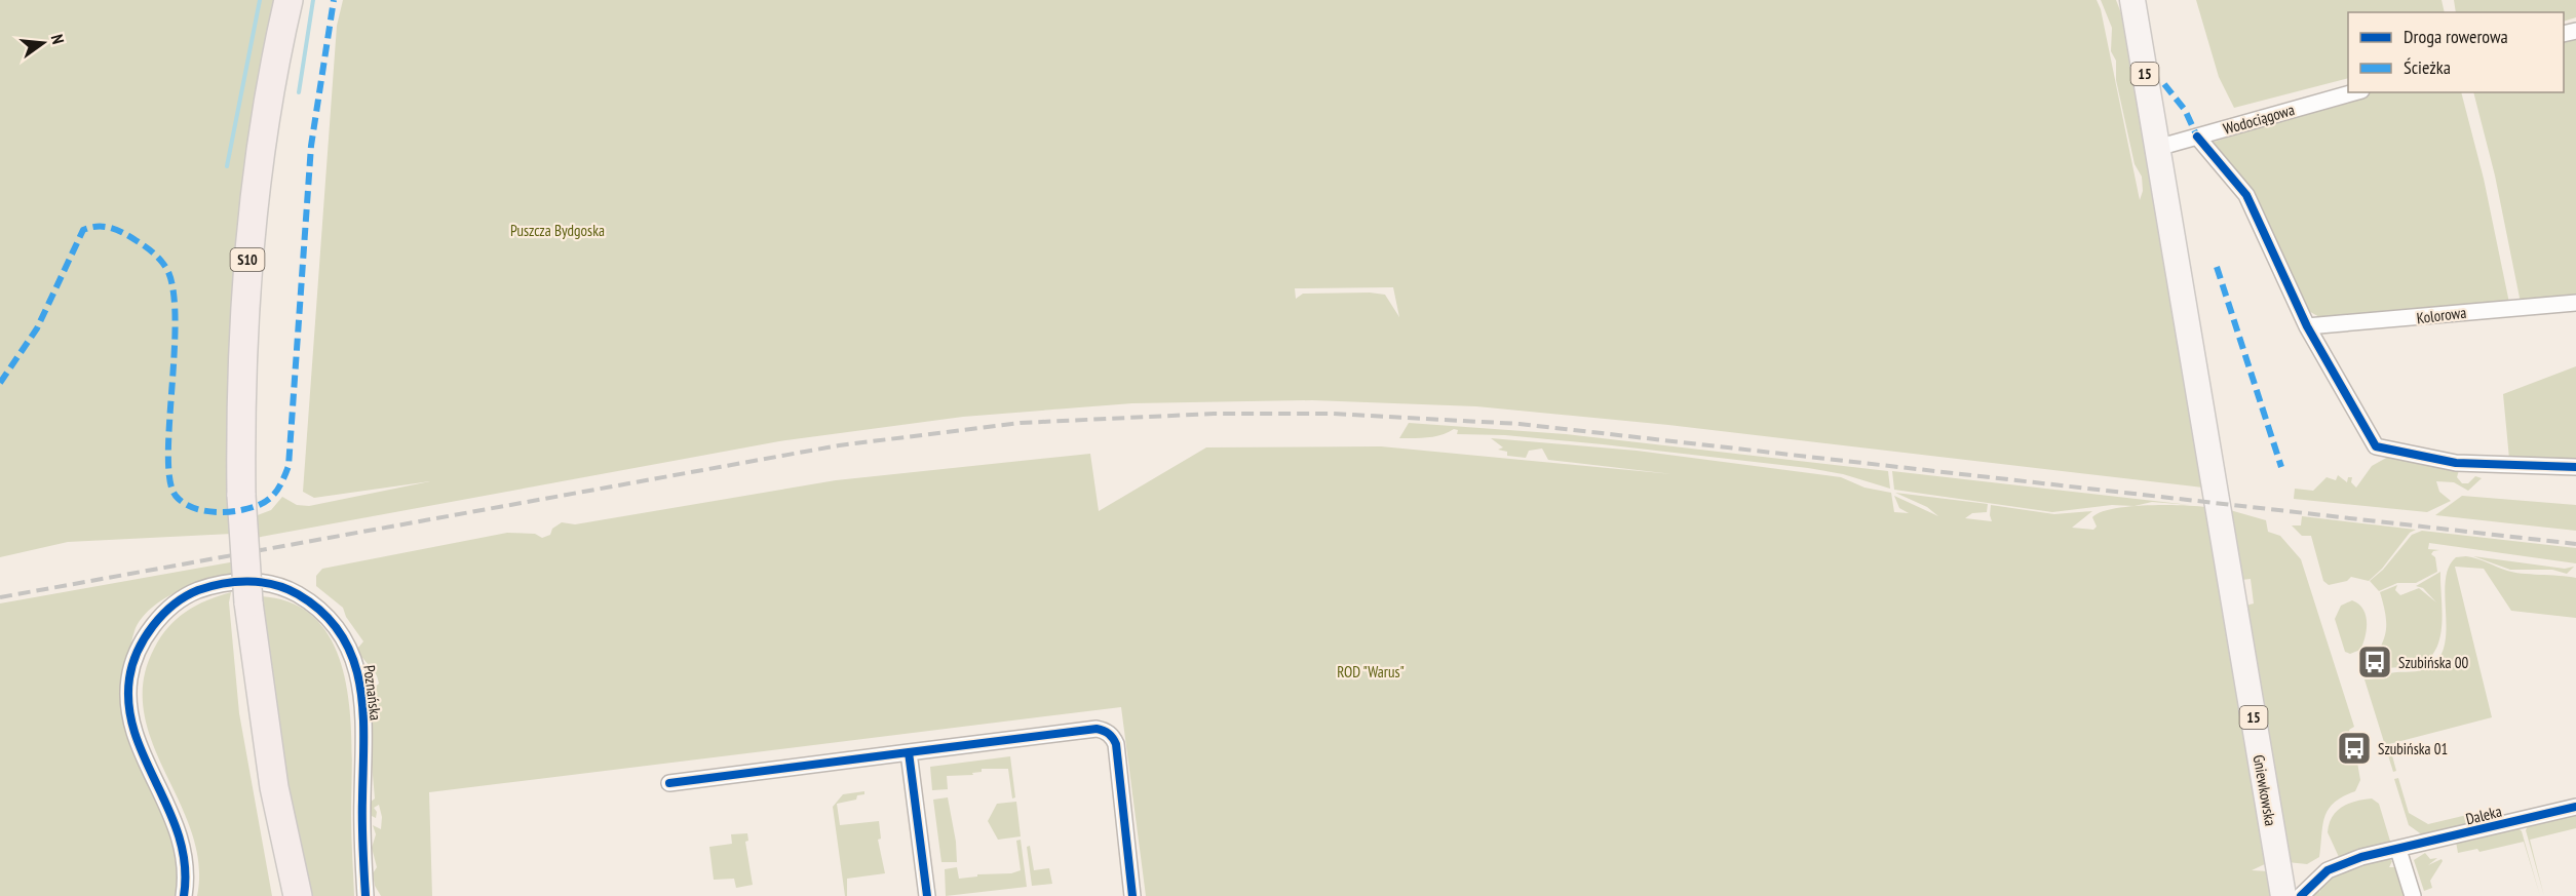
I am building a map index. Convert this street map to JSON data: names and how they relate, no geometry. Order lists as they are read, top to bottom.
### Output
{
  "streets": {
    "highway": ["S10"],
    "main road": ["15", "Gniewkowska"],
    "street": [
      "Wodociągowa",
      "Kolorowa",
      "Poznańska",
      "Daleka"
    ]
  },
  "crossings": [
    ["15", "Wodociągowa"],
    ["15", "Gniewkowska"],
    ["Wodociągowa", "Gniewkowska"]
  ],
  "parks": ["Puszcza Bydgoska", "ROD \"Warus\""],
  "places": {
    "bus stop": ["Szubińska 00", "Szubińska 01"]
  },
  "legend": ["Droga rowerowa", "Ścieżka"],
  "north": "right"
}
